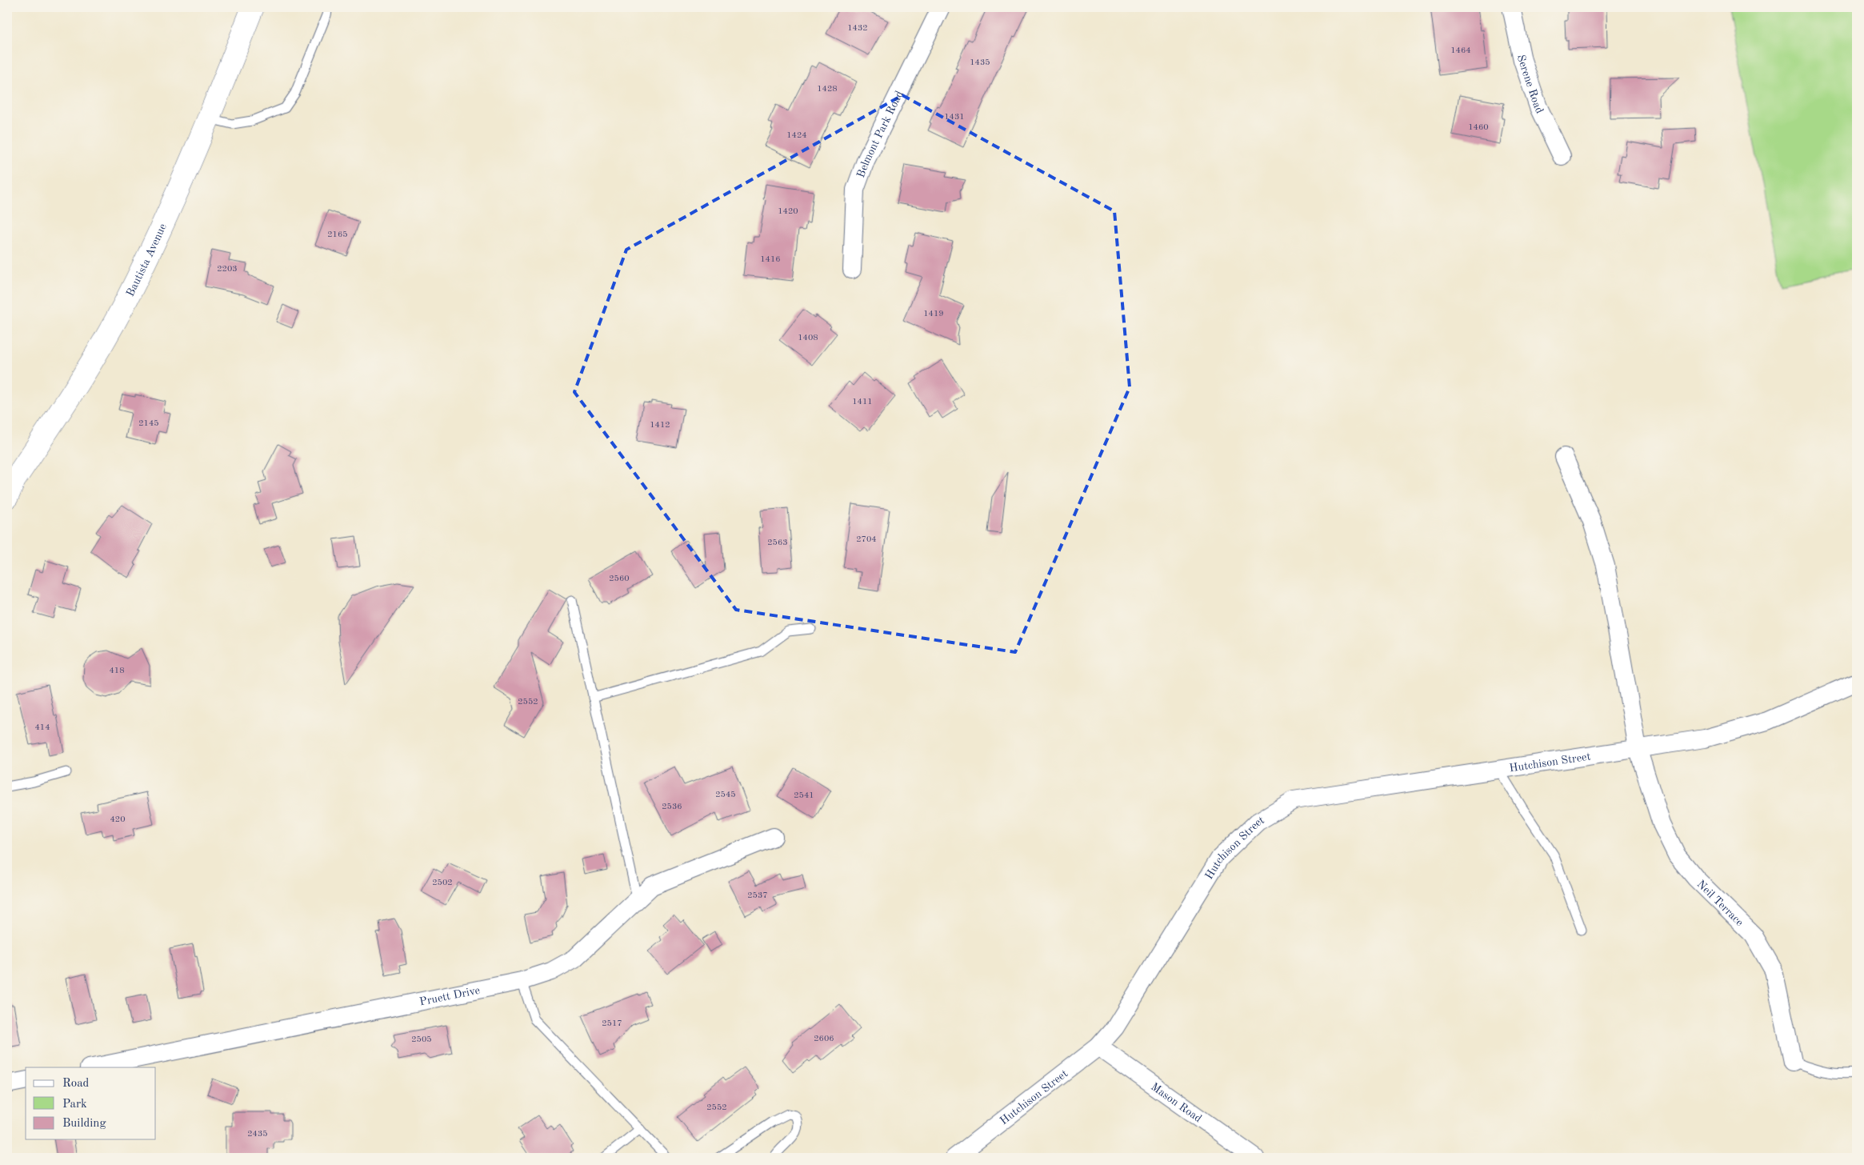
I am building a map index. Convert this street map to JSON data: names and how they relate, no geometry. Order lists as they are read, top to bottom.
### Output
{
  "streets": {
    "street": [
      "Serene Road",
      "Belmont Park Road",
      "Bautista Avenue",
      "Hutchison Street",
      "Neil Terrace",
      "Pruett Drive",
      "Mason Road"
    ]
  },
  "crossings": [
    ["Hutchison Street", "Neil Terrace"],
    ["Hutchison Street", "Mason Road"]
  ],
  "house_numbers": [
    "1432",
    "1464",
    "1435",
    "1428",
    "1431",
    "1460",
    "1424",
    "1420",
    "2165",
    "1416",
    "2203",
    "1419",
    "1408",
    "1411",
    "2145",
    "1412",
    "2704",
    "2563",
    "2560",
    "418",
    "2552",
    "414",
    "2545",
    "2541",
    "2536",
    "420",
    "2502",
    "2537",
    "2517",
    "2606",
    "2505",
    "2552",
    "2435"
  ],
  "legend": ["Road", "Park", "Building"]
}
